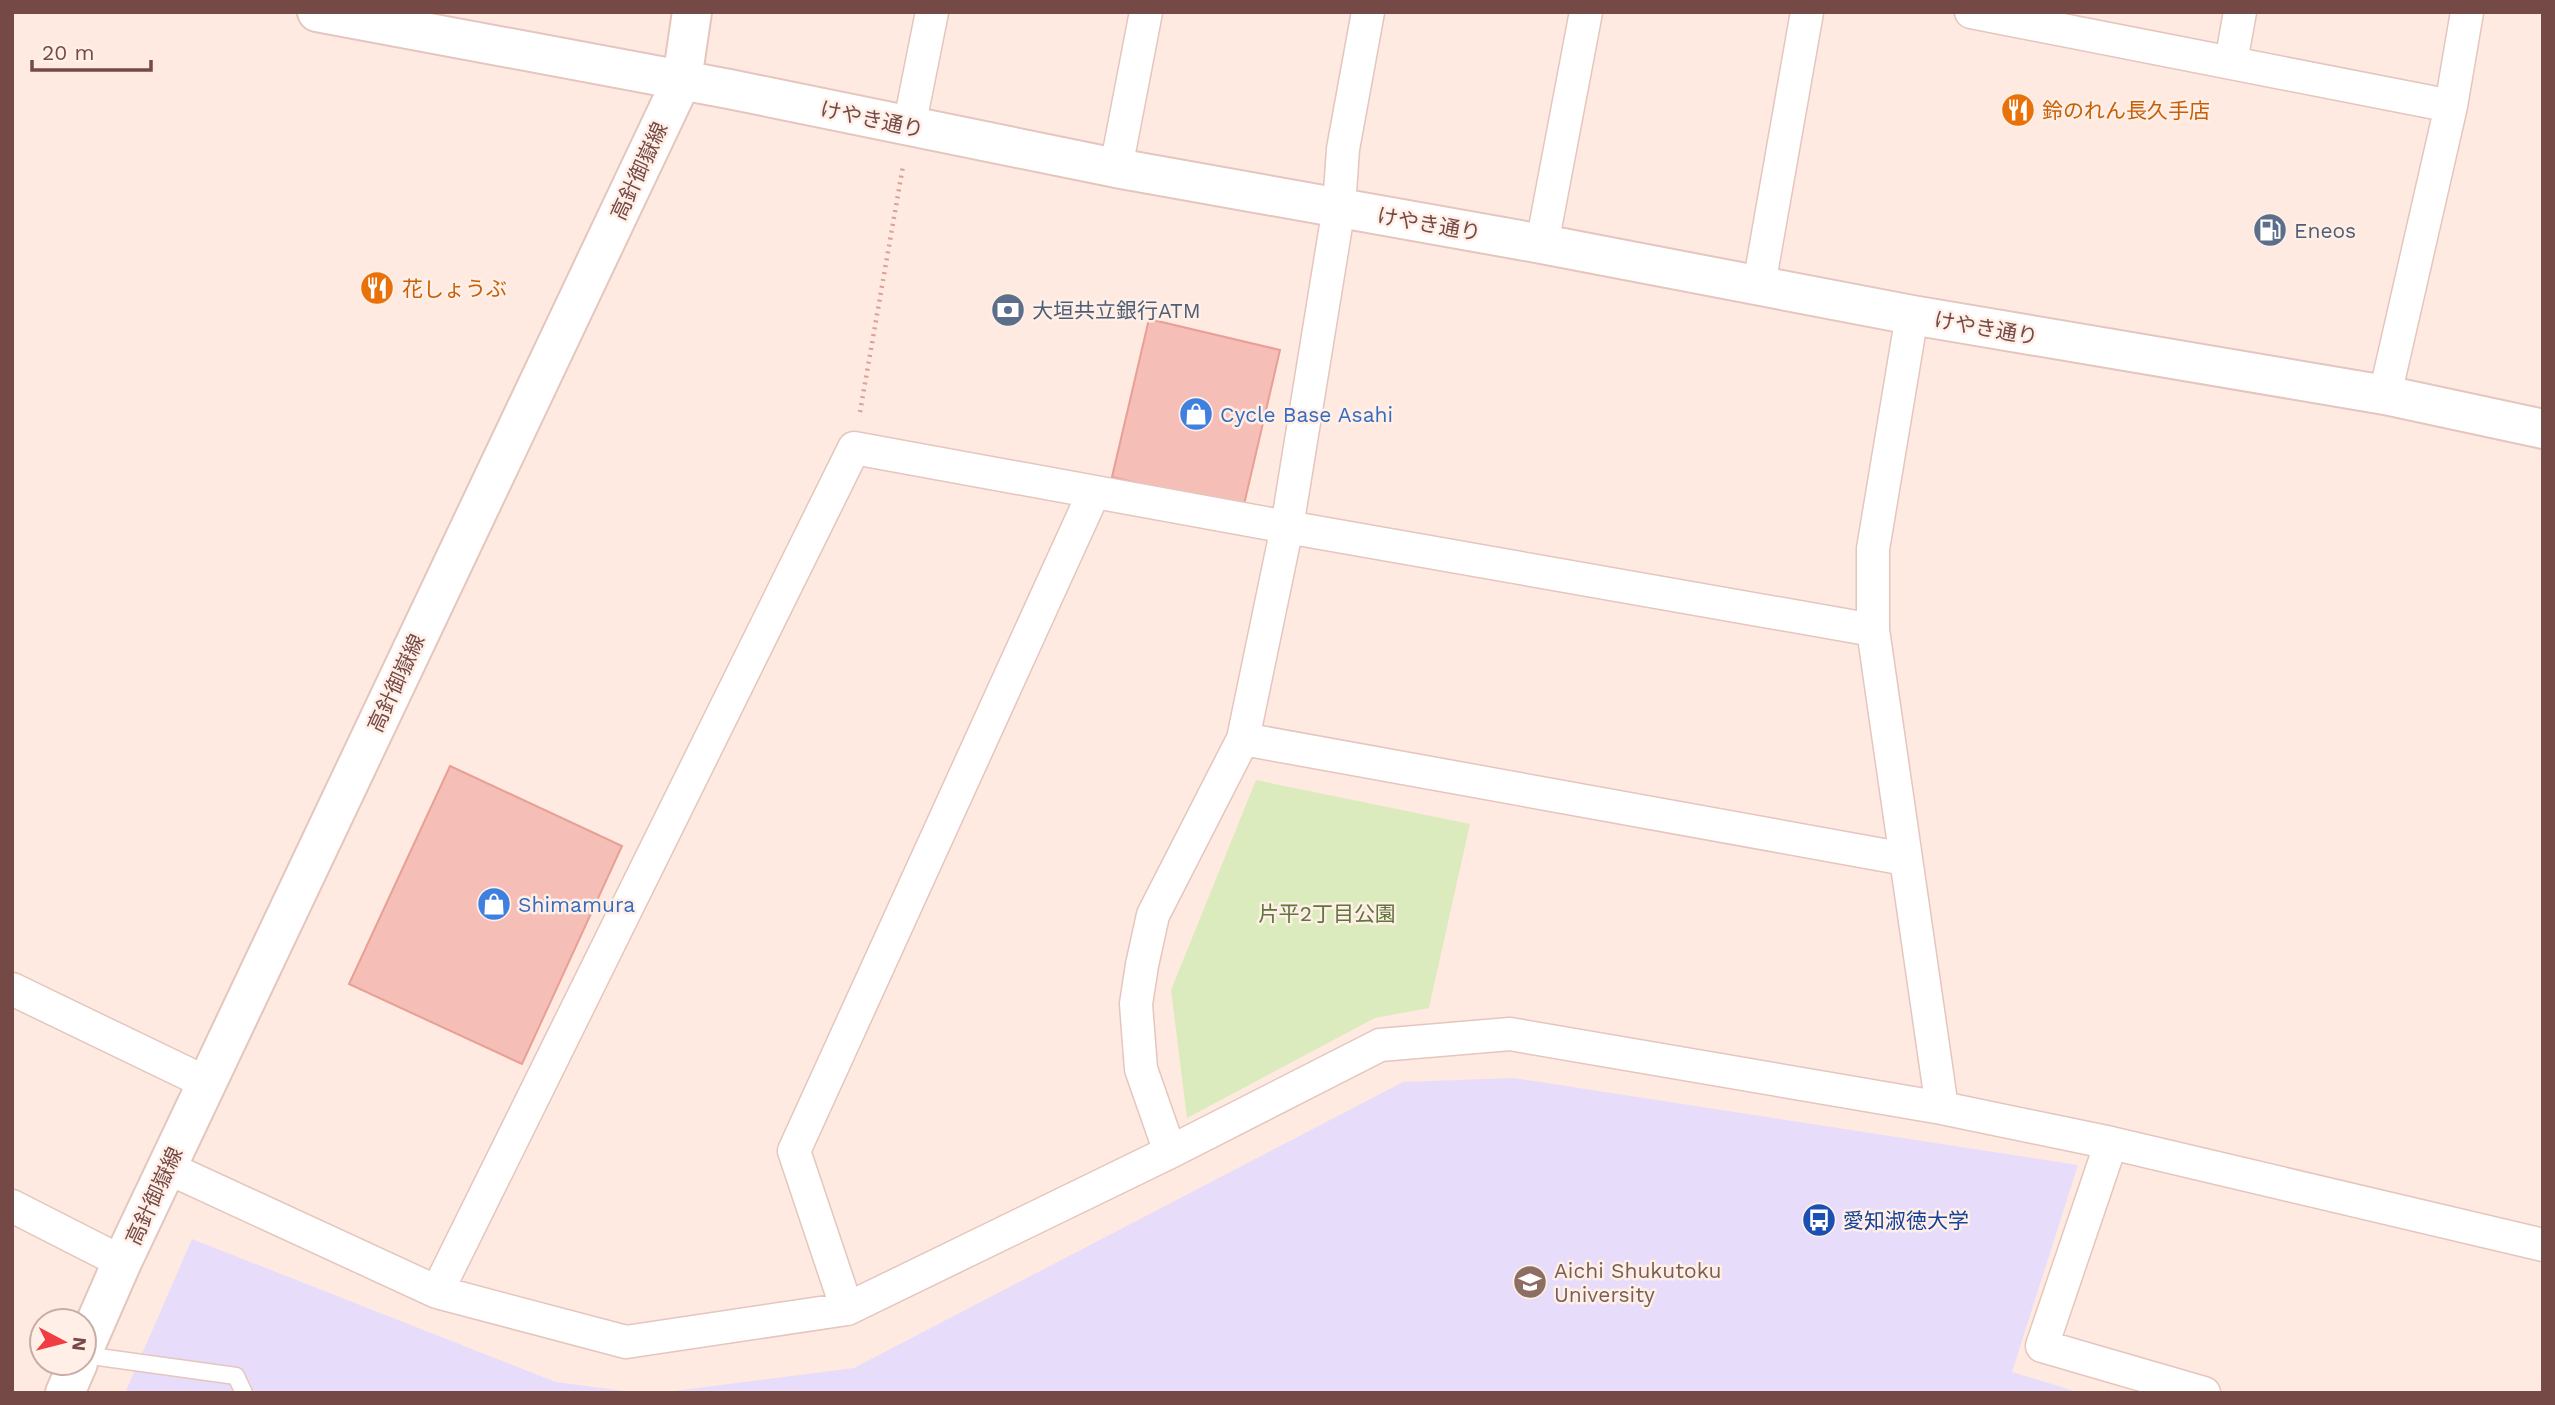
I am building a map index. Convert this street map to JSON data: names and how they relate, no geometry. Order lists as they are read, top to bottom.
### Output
{
  "streets": {
    "street": ["けやき通り", "高針御嶽線"]
  },
  "crossings": [
    ["けやき通り", "高針御嶽線"]
  ],
  "parks": ["片平2丁目公園"],
  "places": {
    "restaurant": ["鈴のれん長久手店", "花しょうぶ"],
    "fuel station": ["Eneos"],
    "bank": ["大垣共立銀行ATM"],
    "shop": ["Cycle Base Asahi", "Shimamura"],
    "bus stop": ["愛知淑徳大学"],
    "school or university": ["Aichi Shukutoku University"]
  },
  "scale_bar": "20 m",
  "north": "right"
}
